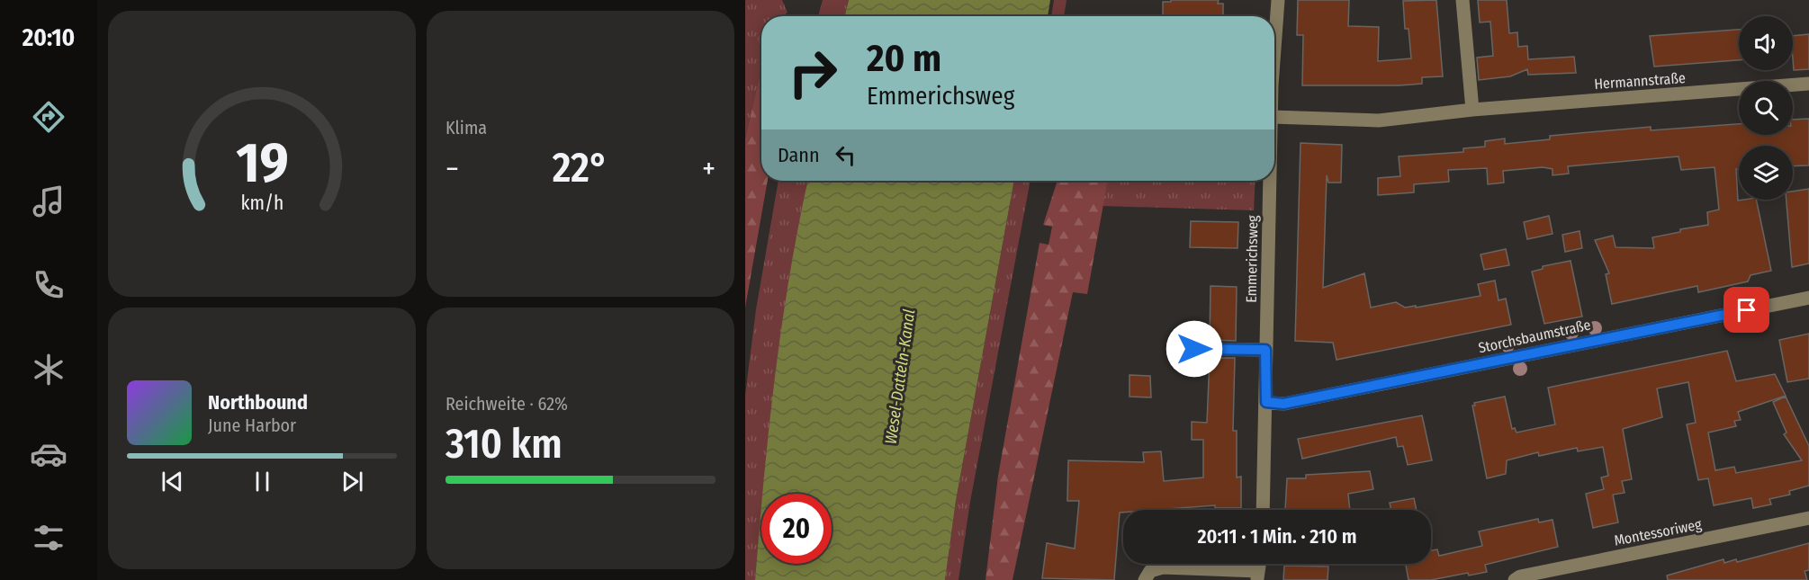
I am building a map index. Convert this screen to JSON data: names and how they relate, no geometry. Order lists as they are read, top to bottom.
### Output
{
  "streets": {
    "street": [
      "Hermannstraße",
      "Emmerichsweg",
      "Storchsbaumstraße",
      "Montessoriweg"
    ]
  },
  "crossings": [
    ["Emmerichsweg", "Storchsbaumstraße"]
  ],
  "water": ["Wesel-Datteln-Kanal"],
  "page": {
    "tabs": "20:10",
    "tile": [
      "Klima",
      ["Reichweite · 62%", "310 km"]
    ],
    "turn": ["20 m", "Emmerichsweg"],
    "then": "Dann",
    "heat": ["−", "22°", "+"],
    "song": ["Northbound", "June Harbor"],
    "limit": "20",
    "trip": "20:11 · 1 Min. · 210 m",
    "gauge": ["19", "km/h"]
  }
}
